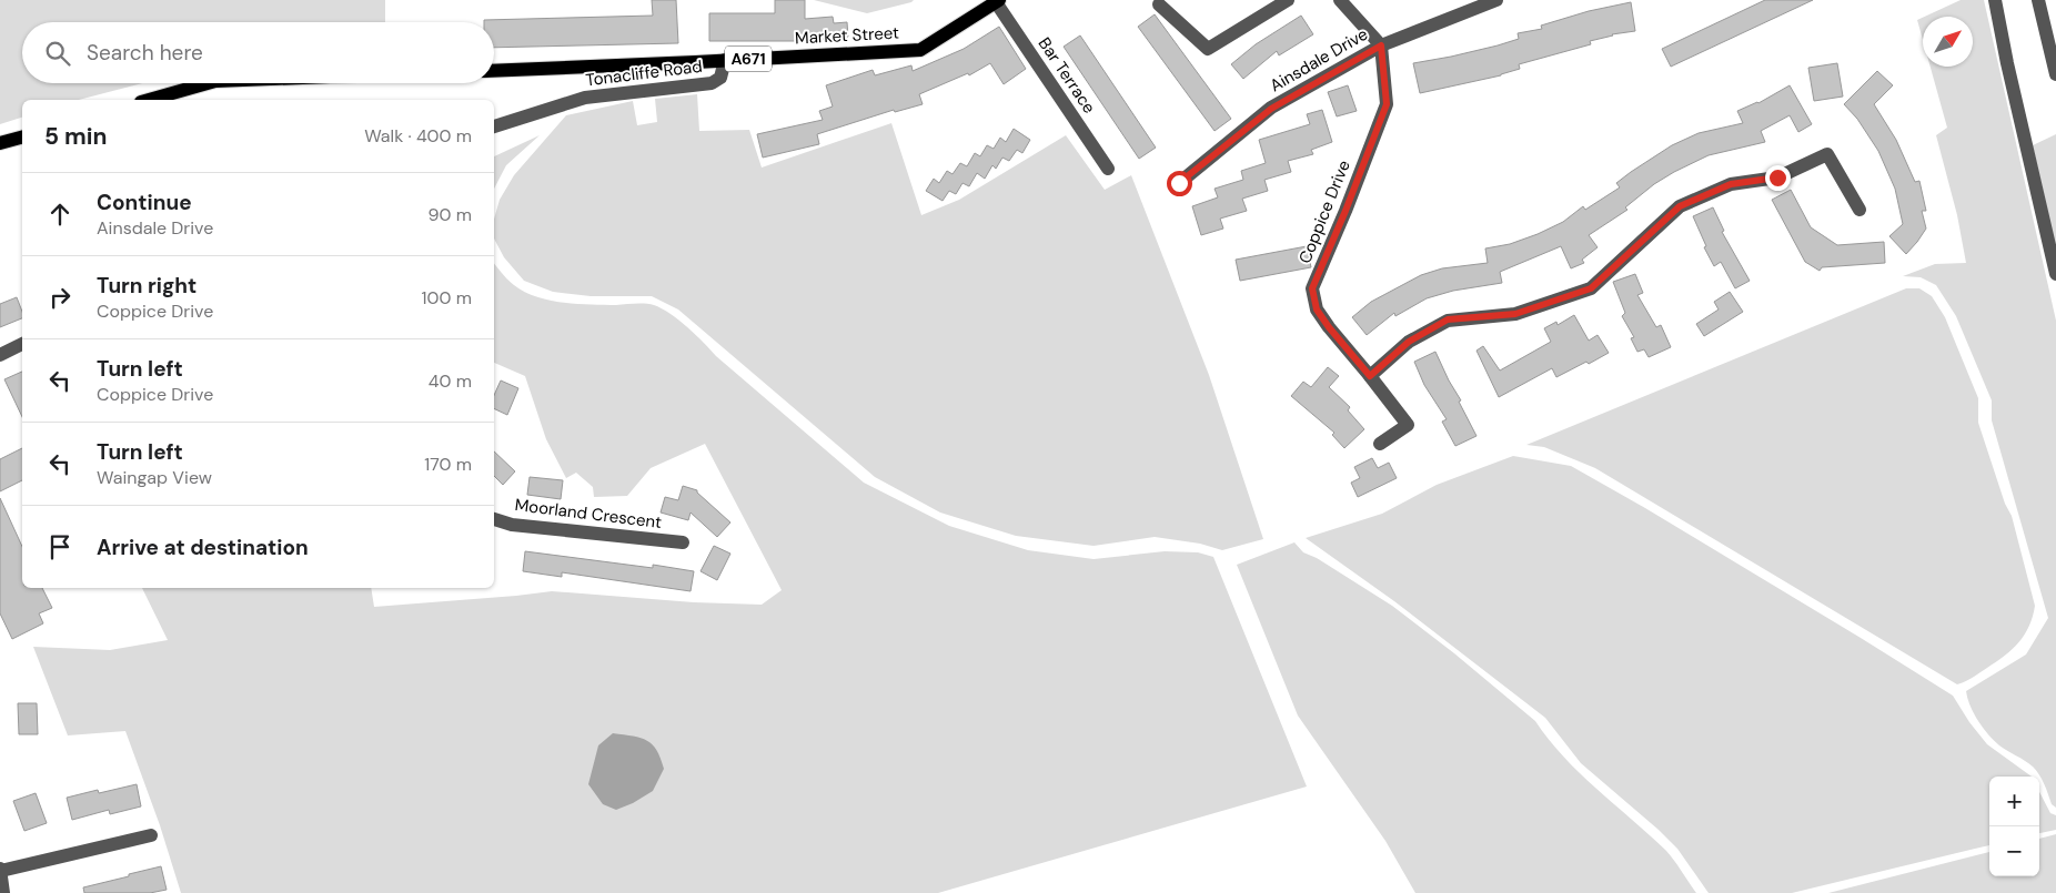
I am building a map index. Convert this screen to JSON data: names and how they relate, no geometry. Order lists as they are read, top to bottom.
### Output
{
  "streets": {
    "main road": ["Market Street", "A671"],
    "street": [
      "Ainsdale Drive",
      "Tonacliffe Road",
      "Bar Terrace",
      "Coppice Drive",
      "Moorland Crescent"
    ]
  },
  "crossings": [
    ["Market Street", "Tonacliffe Road"],
    ["Market Street", "Bar Terrace"],
    ["Ainsdale Drive", "Coppice Drive"]
  ],
  "north": "top right",
  "page": {
    "search": "Search here",
    "heading": ["5 min", "Walk · 400 m"],
    "list": [
      ["Continue", "Ainsdale Drive", "90 m"],
      ["Turn right", "Coppice Drive", "100 m"],
      ["Turn left", "Coppice Drive", "40 m"],
      ["Turn left", "Waingap View", "170 m"],
      "Arrive at destination"
    ],
    "map_buttons": ["+", "−"]
  }
}
